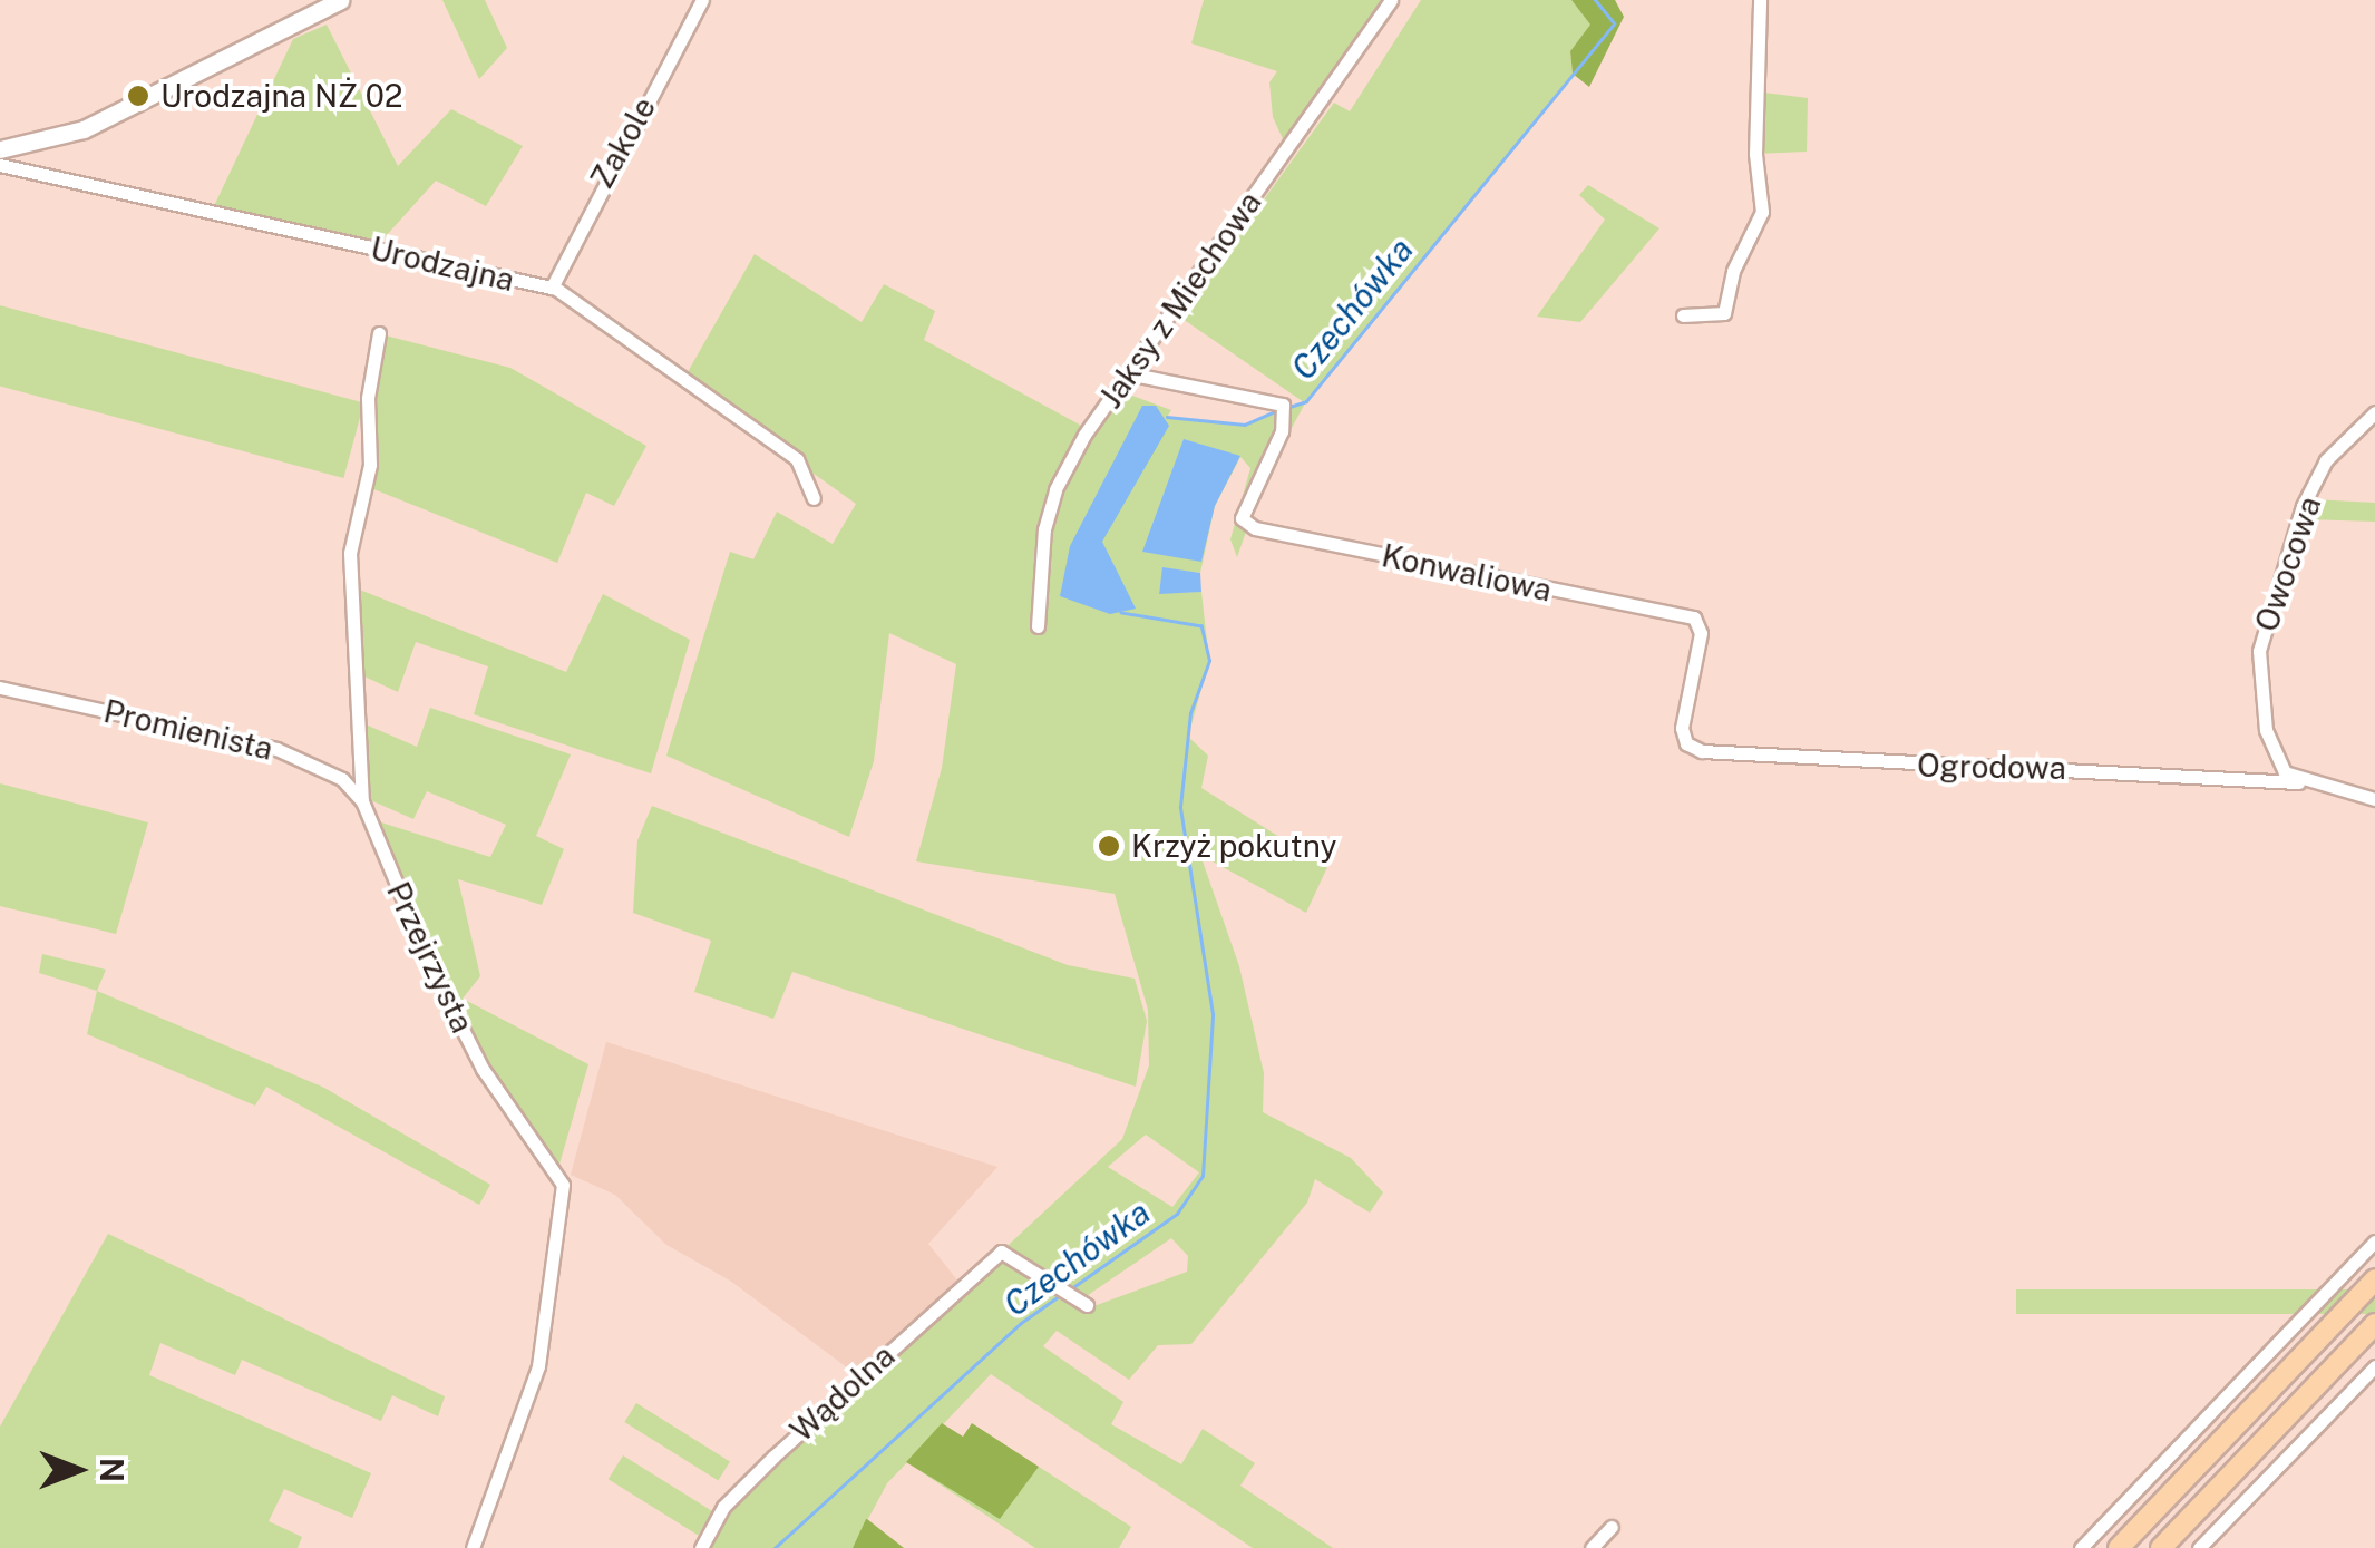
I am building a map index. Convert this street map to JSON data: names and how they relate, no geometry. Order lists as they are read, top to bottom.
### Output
{
  "streets": {
    "street": [
      "Zakole",
      "Urodzajna",
      "Jaksy z Miechowa",
      "Owocowa",
      "Konwaliowa",
      "Promienista",
      "Ogrodowa",
      "Przejrzysta",
      "Wądolna"
    ]
  },
  "crossings": [
    ["Zakole", "Urodzajna"],
    ["Jaksy z Miechowa", "Konwaliowa"],
    ["Owocowa", "Ogrodowa"],
    ["Konwaliowa", "Ogrodowa"],
    ["Promienista", "Przejrzysta"]
  ],
  "water": ["Czechówka"],
  "places": ["Urodzajna NŻ 02", "Krzyż pokutny"],
  "north": "right"
}
